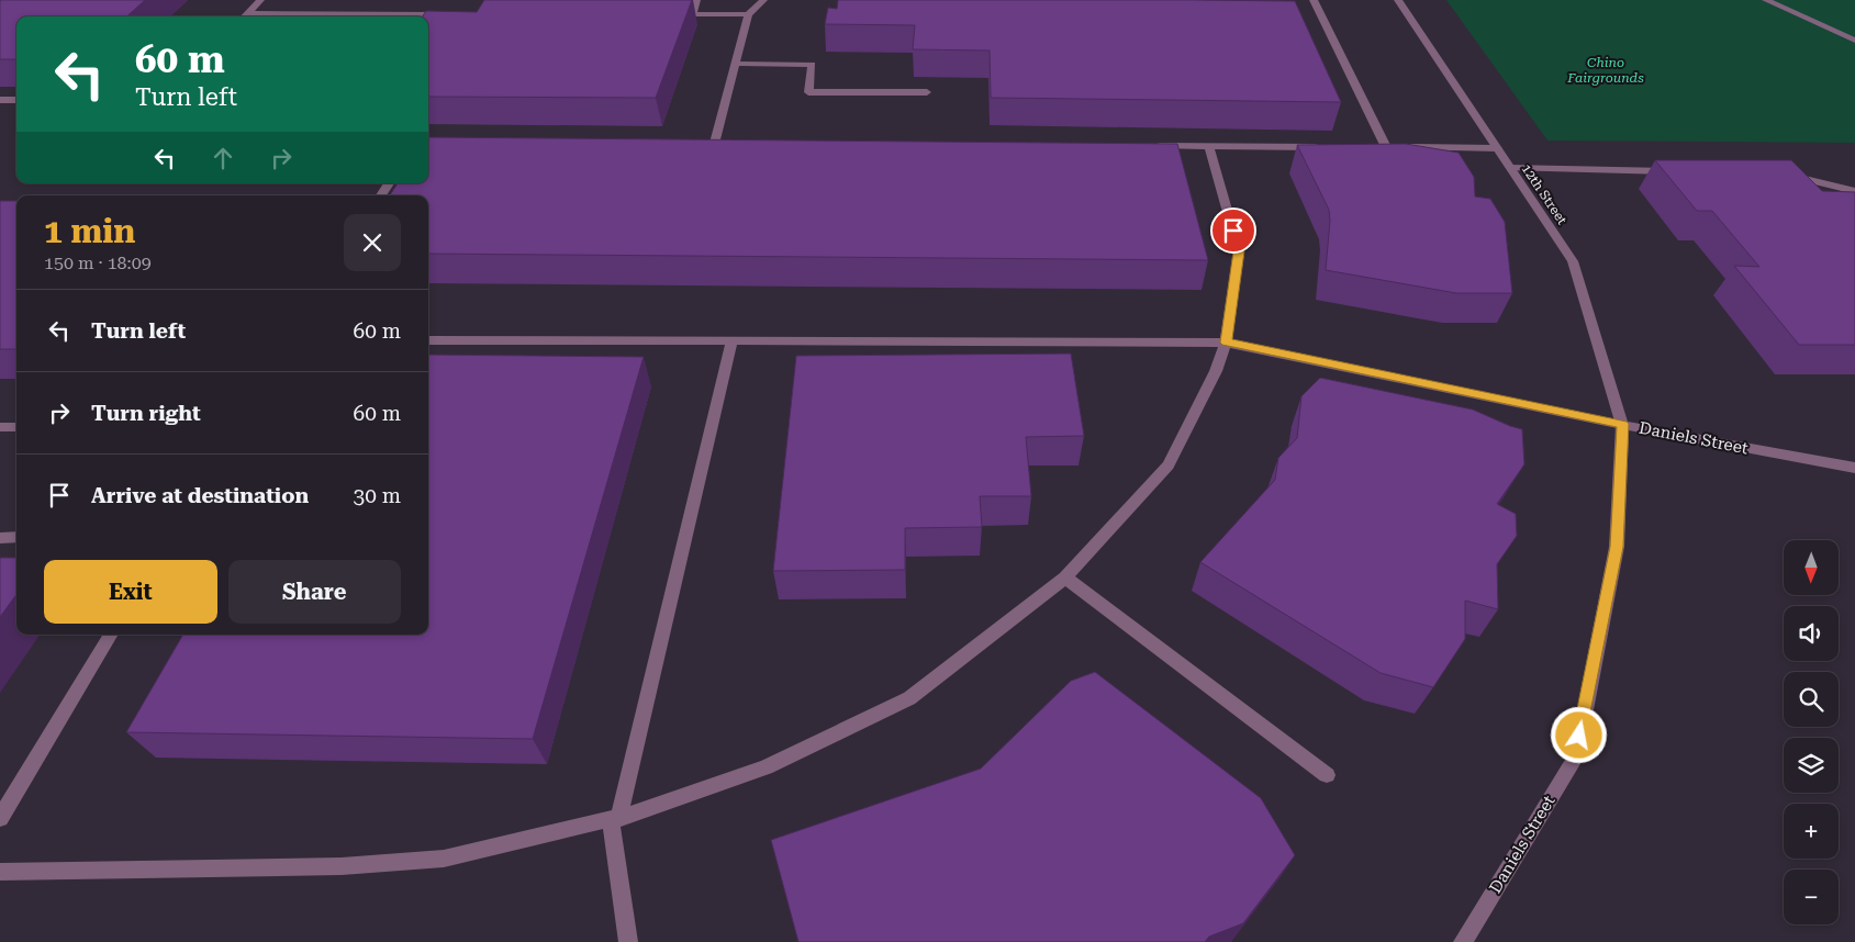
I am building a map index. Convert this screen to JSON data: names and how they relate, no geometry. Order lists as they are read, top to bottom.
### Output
{
  "streets": {
    "street": ["12th Street", "Daniels Street"]
  },
  "crossings": [
    ["12th Street", "Daniels Street"]
  ],
  "parks": ["Chino Fairgrounds"],
  "north": "bottom",
  "page": {
    "turn": ["60 m", "Turn left"],
    "heading": ["1 min", "150 m · 18:09"],
    "list": [
      {
        "name": "Turn left",
        "value": "60 m"
      },
      {
        "name": "Turn right",
        "value": "60 m"
      },
      {
        "name": "Arrive at destination",
        "value": "30 m"
      }
    ],
    "map_buttons": ["+", "−"],
    "buttons": ["Exit", "Share"]
  }
}
